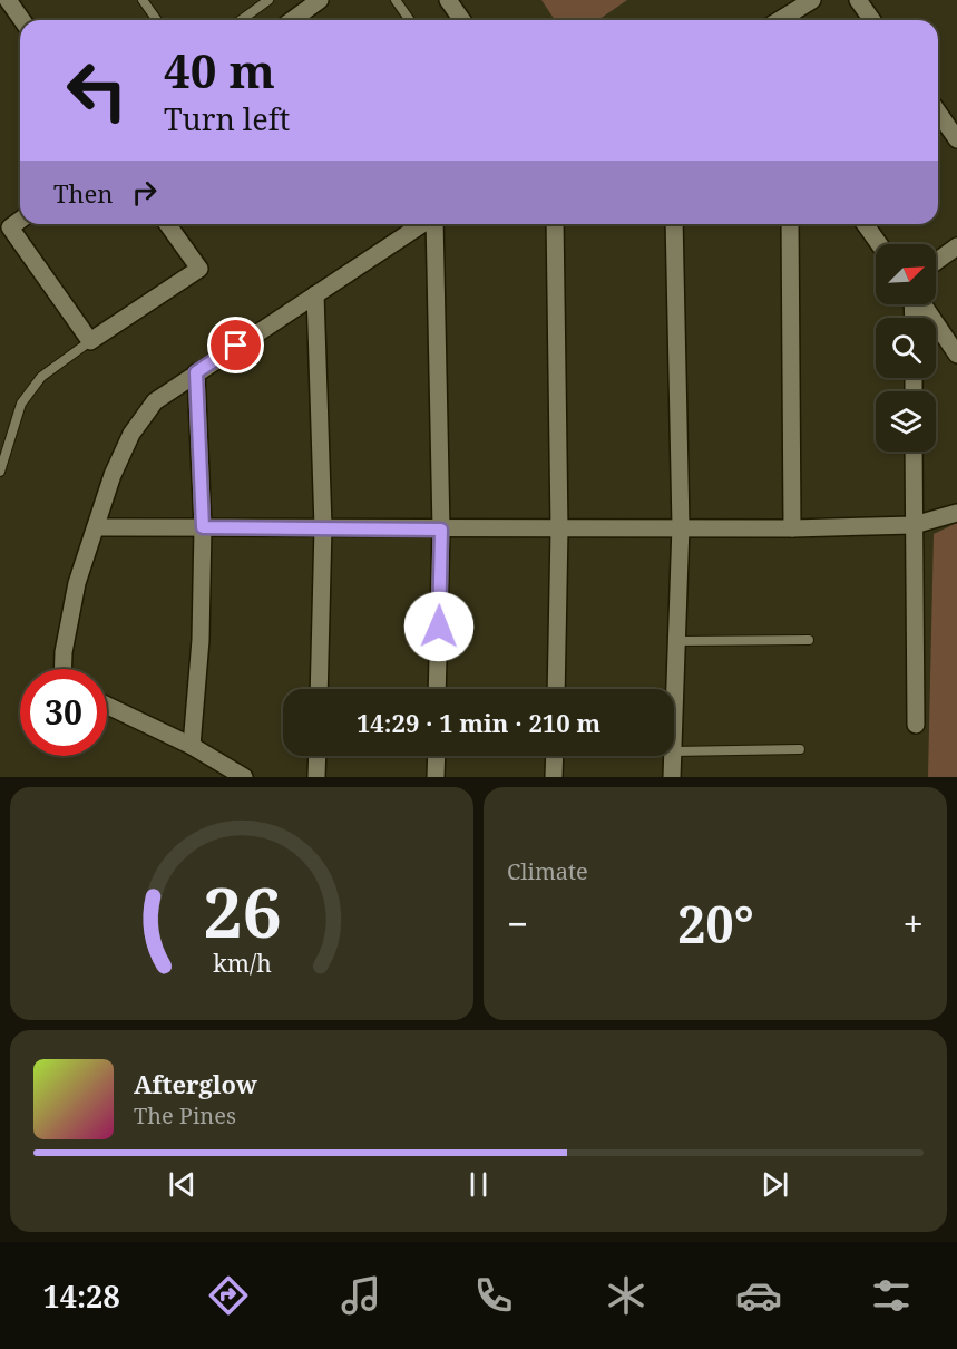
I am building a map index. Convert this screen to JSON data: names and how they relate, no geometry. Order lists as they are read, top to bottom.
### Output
{
  "north": "top right",
  "page": {
    "turn": ["40 m", "Turn left"],
    "then": "Then",
    "limit": "30",
    "trip": "14:29 · 1 min · 210 m",
    "tile": "Climate",
    "heat": ["−", "20°", "+"],
    "song": ["Afterglow", "The Pines"],
    "tabs": "14:28",
    "gauge": ["26", "km/h"]
  }
}
